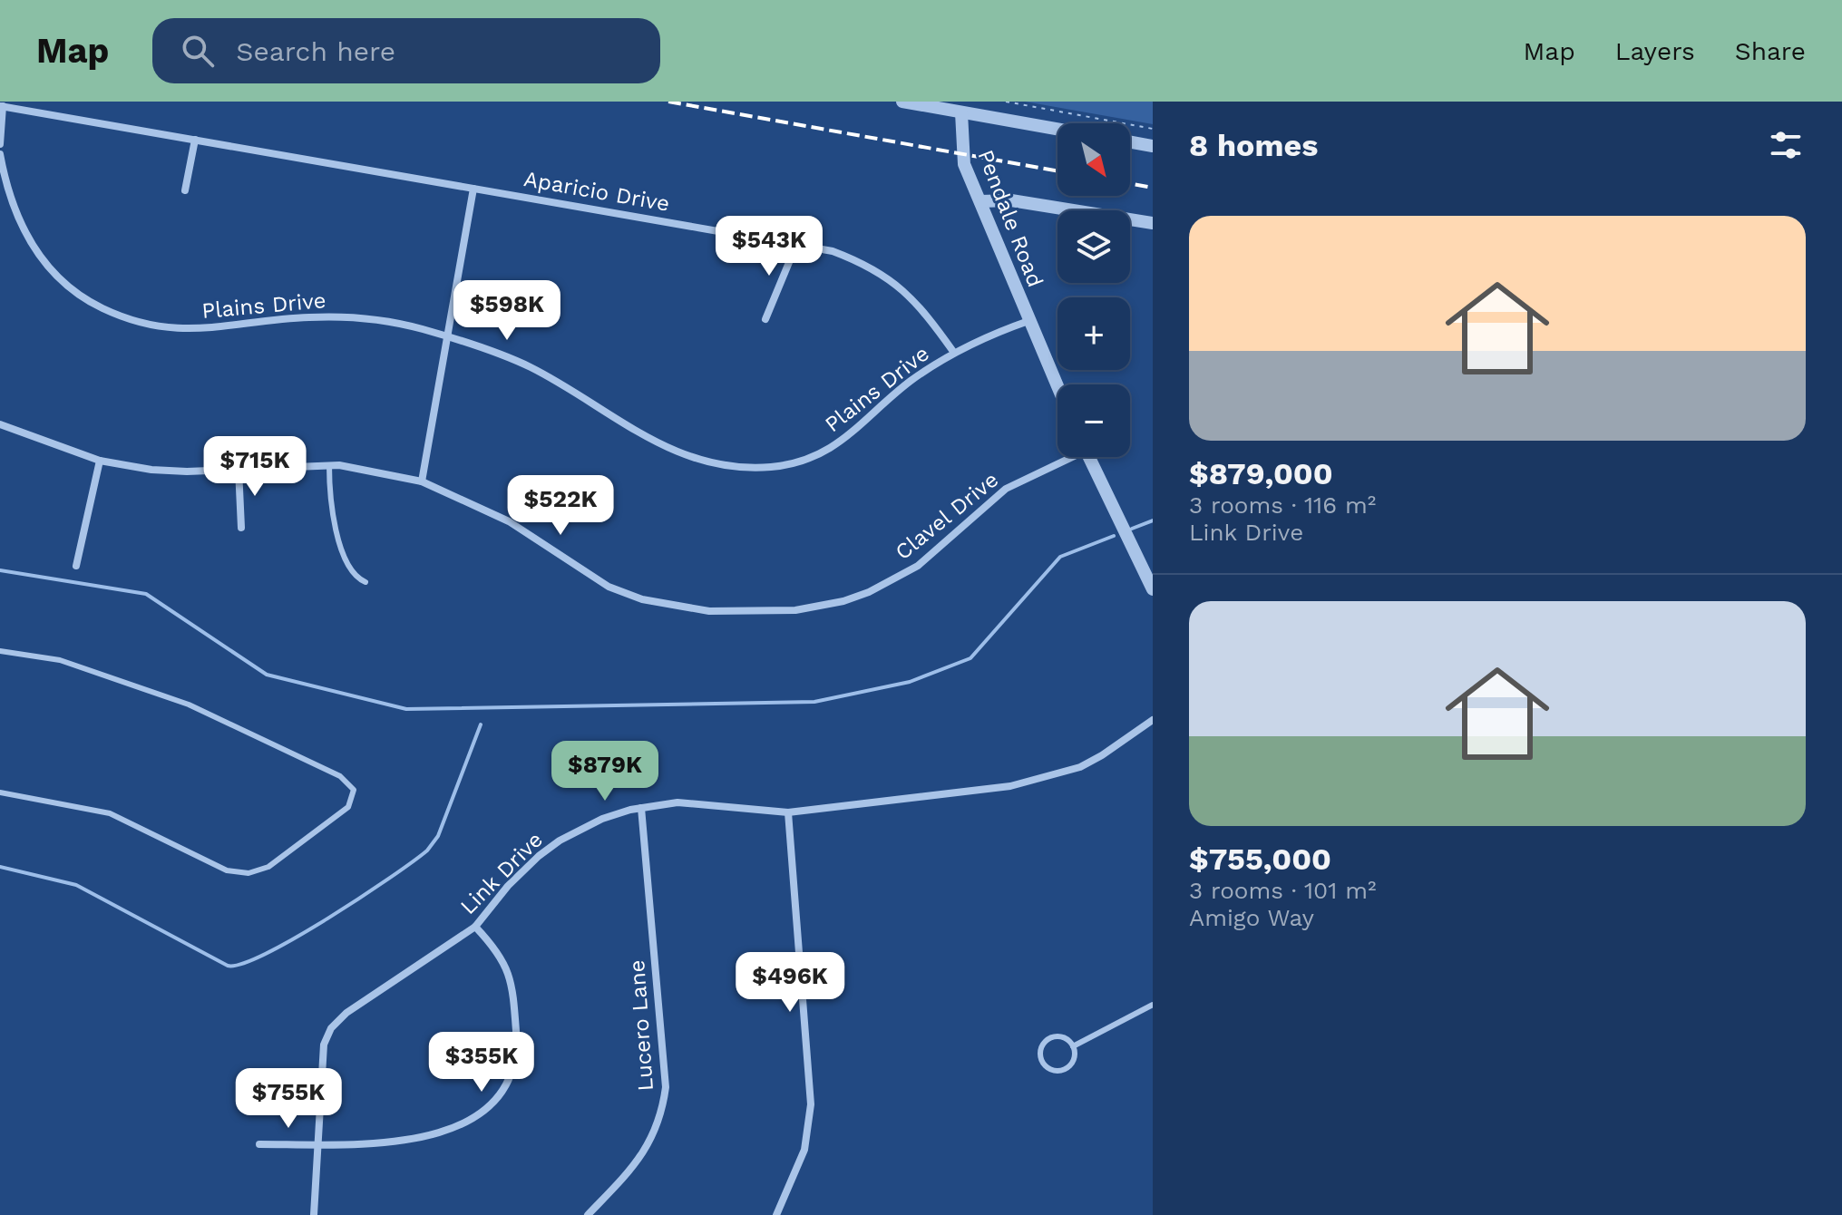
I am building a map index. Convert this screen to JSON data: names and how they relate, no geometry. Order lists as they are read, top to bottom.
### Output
{
  "streets": {
    "street": [
      "Aparicio Drive",
      "Pendale Road",
      "Plains Drive",
      "Clavel Drive",
      "Link Drive",
      "Lucero Lane"
    ]
  },
  "crossings": [
    ["Aparicio Drive", "Plains Drive"],
    ["Pendale Road", "Plains Drive"],
    ["Link Drive", "Lucero Lane"]
  ],
  "north": "bottom right",
  "page": {
    "header": "Map",
    "search": "Search here",
    "nav": ["Map", "Layers", "Share"],
    "heading": "8 homes",
    "map_buttons": ["+", "−"],
    "list": [
      {
        "name": "$879,000",
        "note": "3 rooms · 116 m² · Link Drive"
      },
      {
        "name": "$755,000",
        "note": "3 rooms · 101 m² · Amigo Way"
      }
    ],
    "price": [
      "$543K",
      "$598K",
      "$715K",
      "$522K",
      "$879K",
      "$496K",
      "$355K",
      "$755K"
    ]
  }
}
